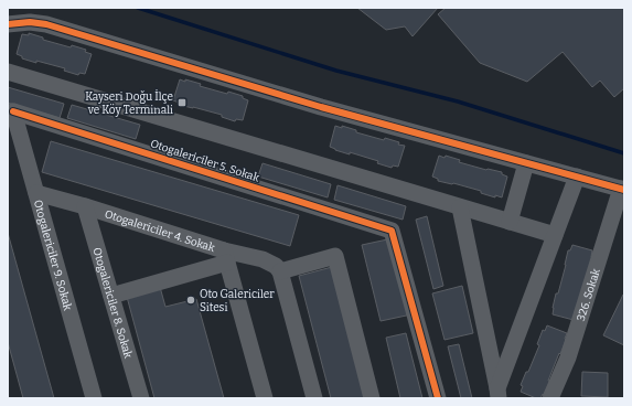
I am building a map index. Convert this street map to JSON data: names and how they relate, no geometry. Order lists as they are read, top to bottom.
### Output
{
  "streets": {
    "street": [
      "Otogalericiler 5. Sokak",
      "Otogalericiler 4. Sokak",
      "Otogalericiler 9. Sokak",
      "326. Sokak",
      "Otogalericiler 8. Sokak"
    ]
  },
  "crossings": [
    ["Otogalericiler 5. Sokak", "Otogalericiler 9. Sokak"],
    ["Otogalericiler 4. Sokak", "Otogalericiler 9. Sokak"],
    ["Otogalericiler 4. Sokak", "Otogalericiler 8. Sokak"]
  ],
  "places": {
    "transit": ["Kayseri Doğu İlçe ve Köy Terminali"],
    "other": ["Oto Galericiler Sitesi"]
  }
}
